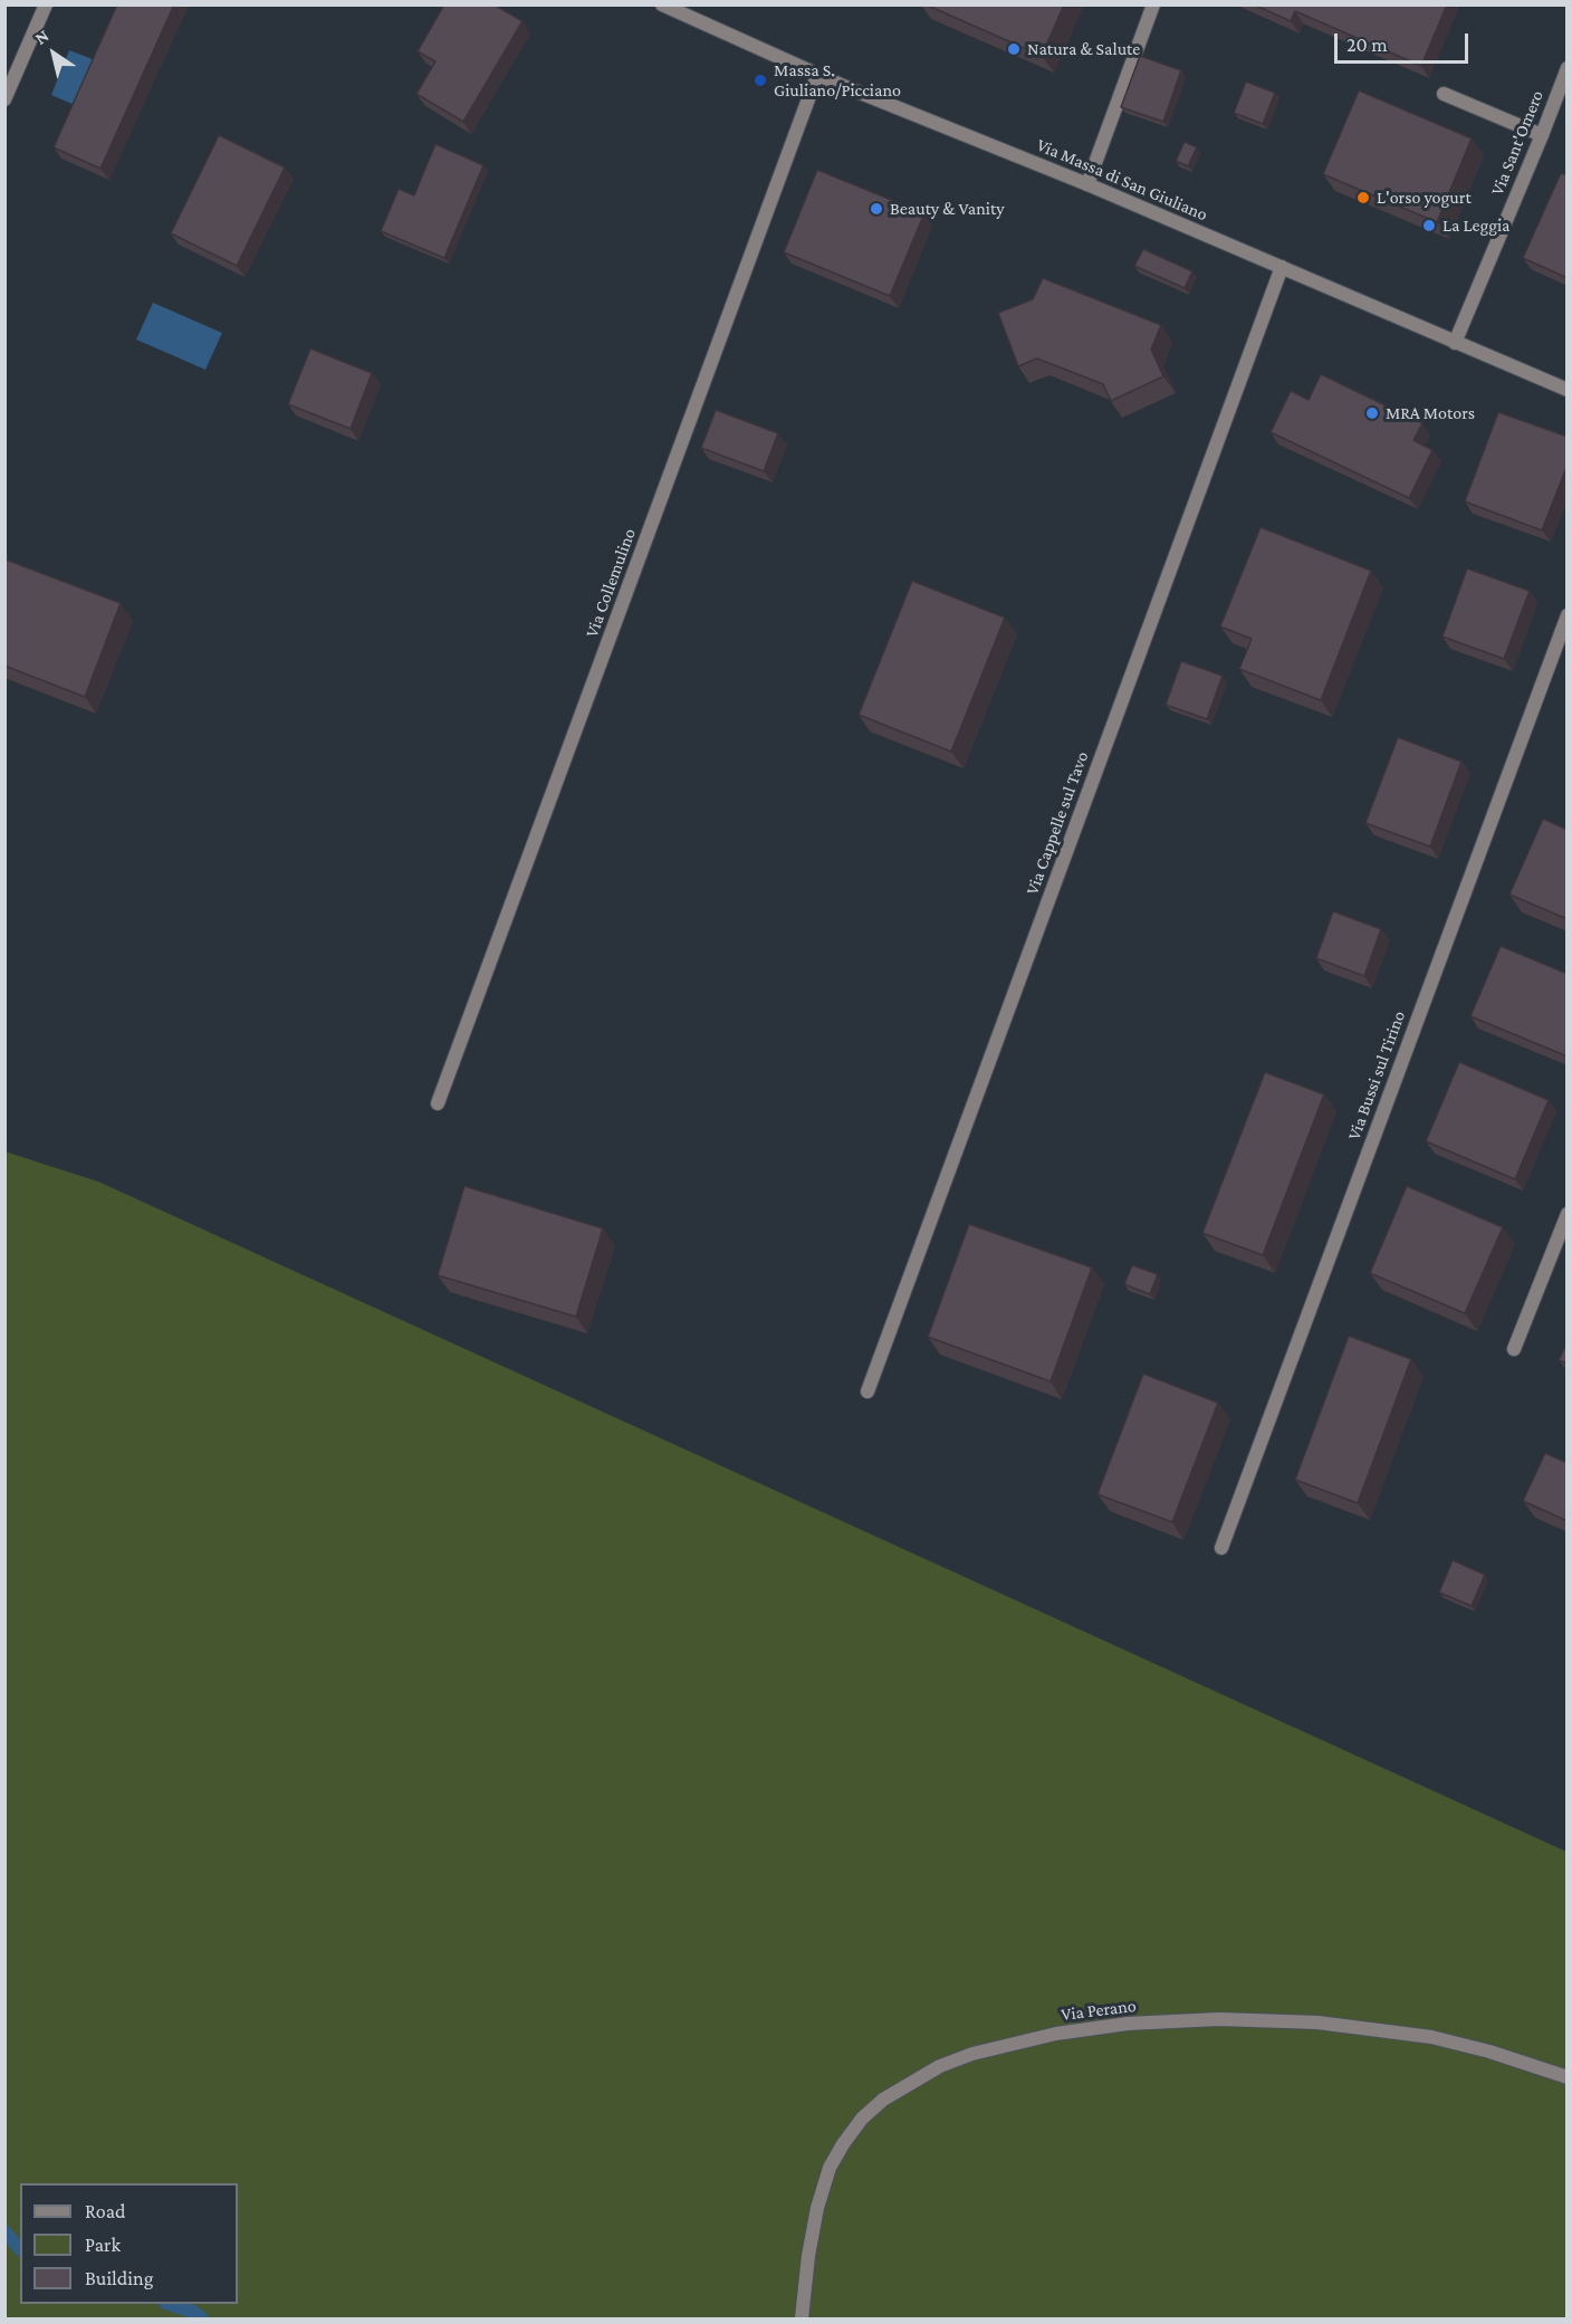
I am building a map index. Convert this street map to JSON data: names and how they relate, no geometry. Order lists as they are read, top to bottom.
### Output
{
  "streets": {
    "street": [
      "Via Sant'Omero",
      "Via Massa di San Giuliano",
      "Via Collemulino",
      "Via Cappelle sul Tavo",
      "Via Bussi sul Tirino",
      "Via Perano"
    ]
  },
  "crossings": [
    ["Via Sant'Omero", "Via Massa di San Giuliano"],
    ["Via Massa di San Giuliano", "Via Collemulino"],
    ["Via Massa di San Giuliano", "Via Cappelle sul Tavo"]
  ],
  "places": [
    "Natura & Salute",
    "Massa S. Giuliano/Picciano",
    "L'orso yogurt",
    "Beauty & Vanity",
    "La Leggia",
    "MRA Motors"
  ],
  "legend": ["Road", "Park", "Building"],
  "scale_bar": "20 m",
  "north": "top left"
}
